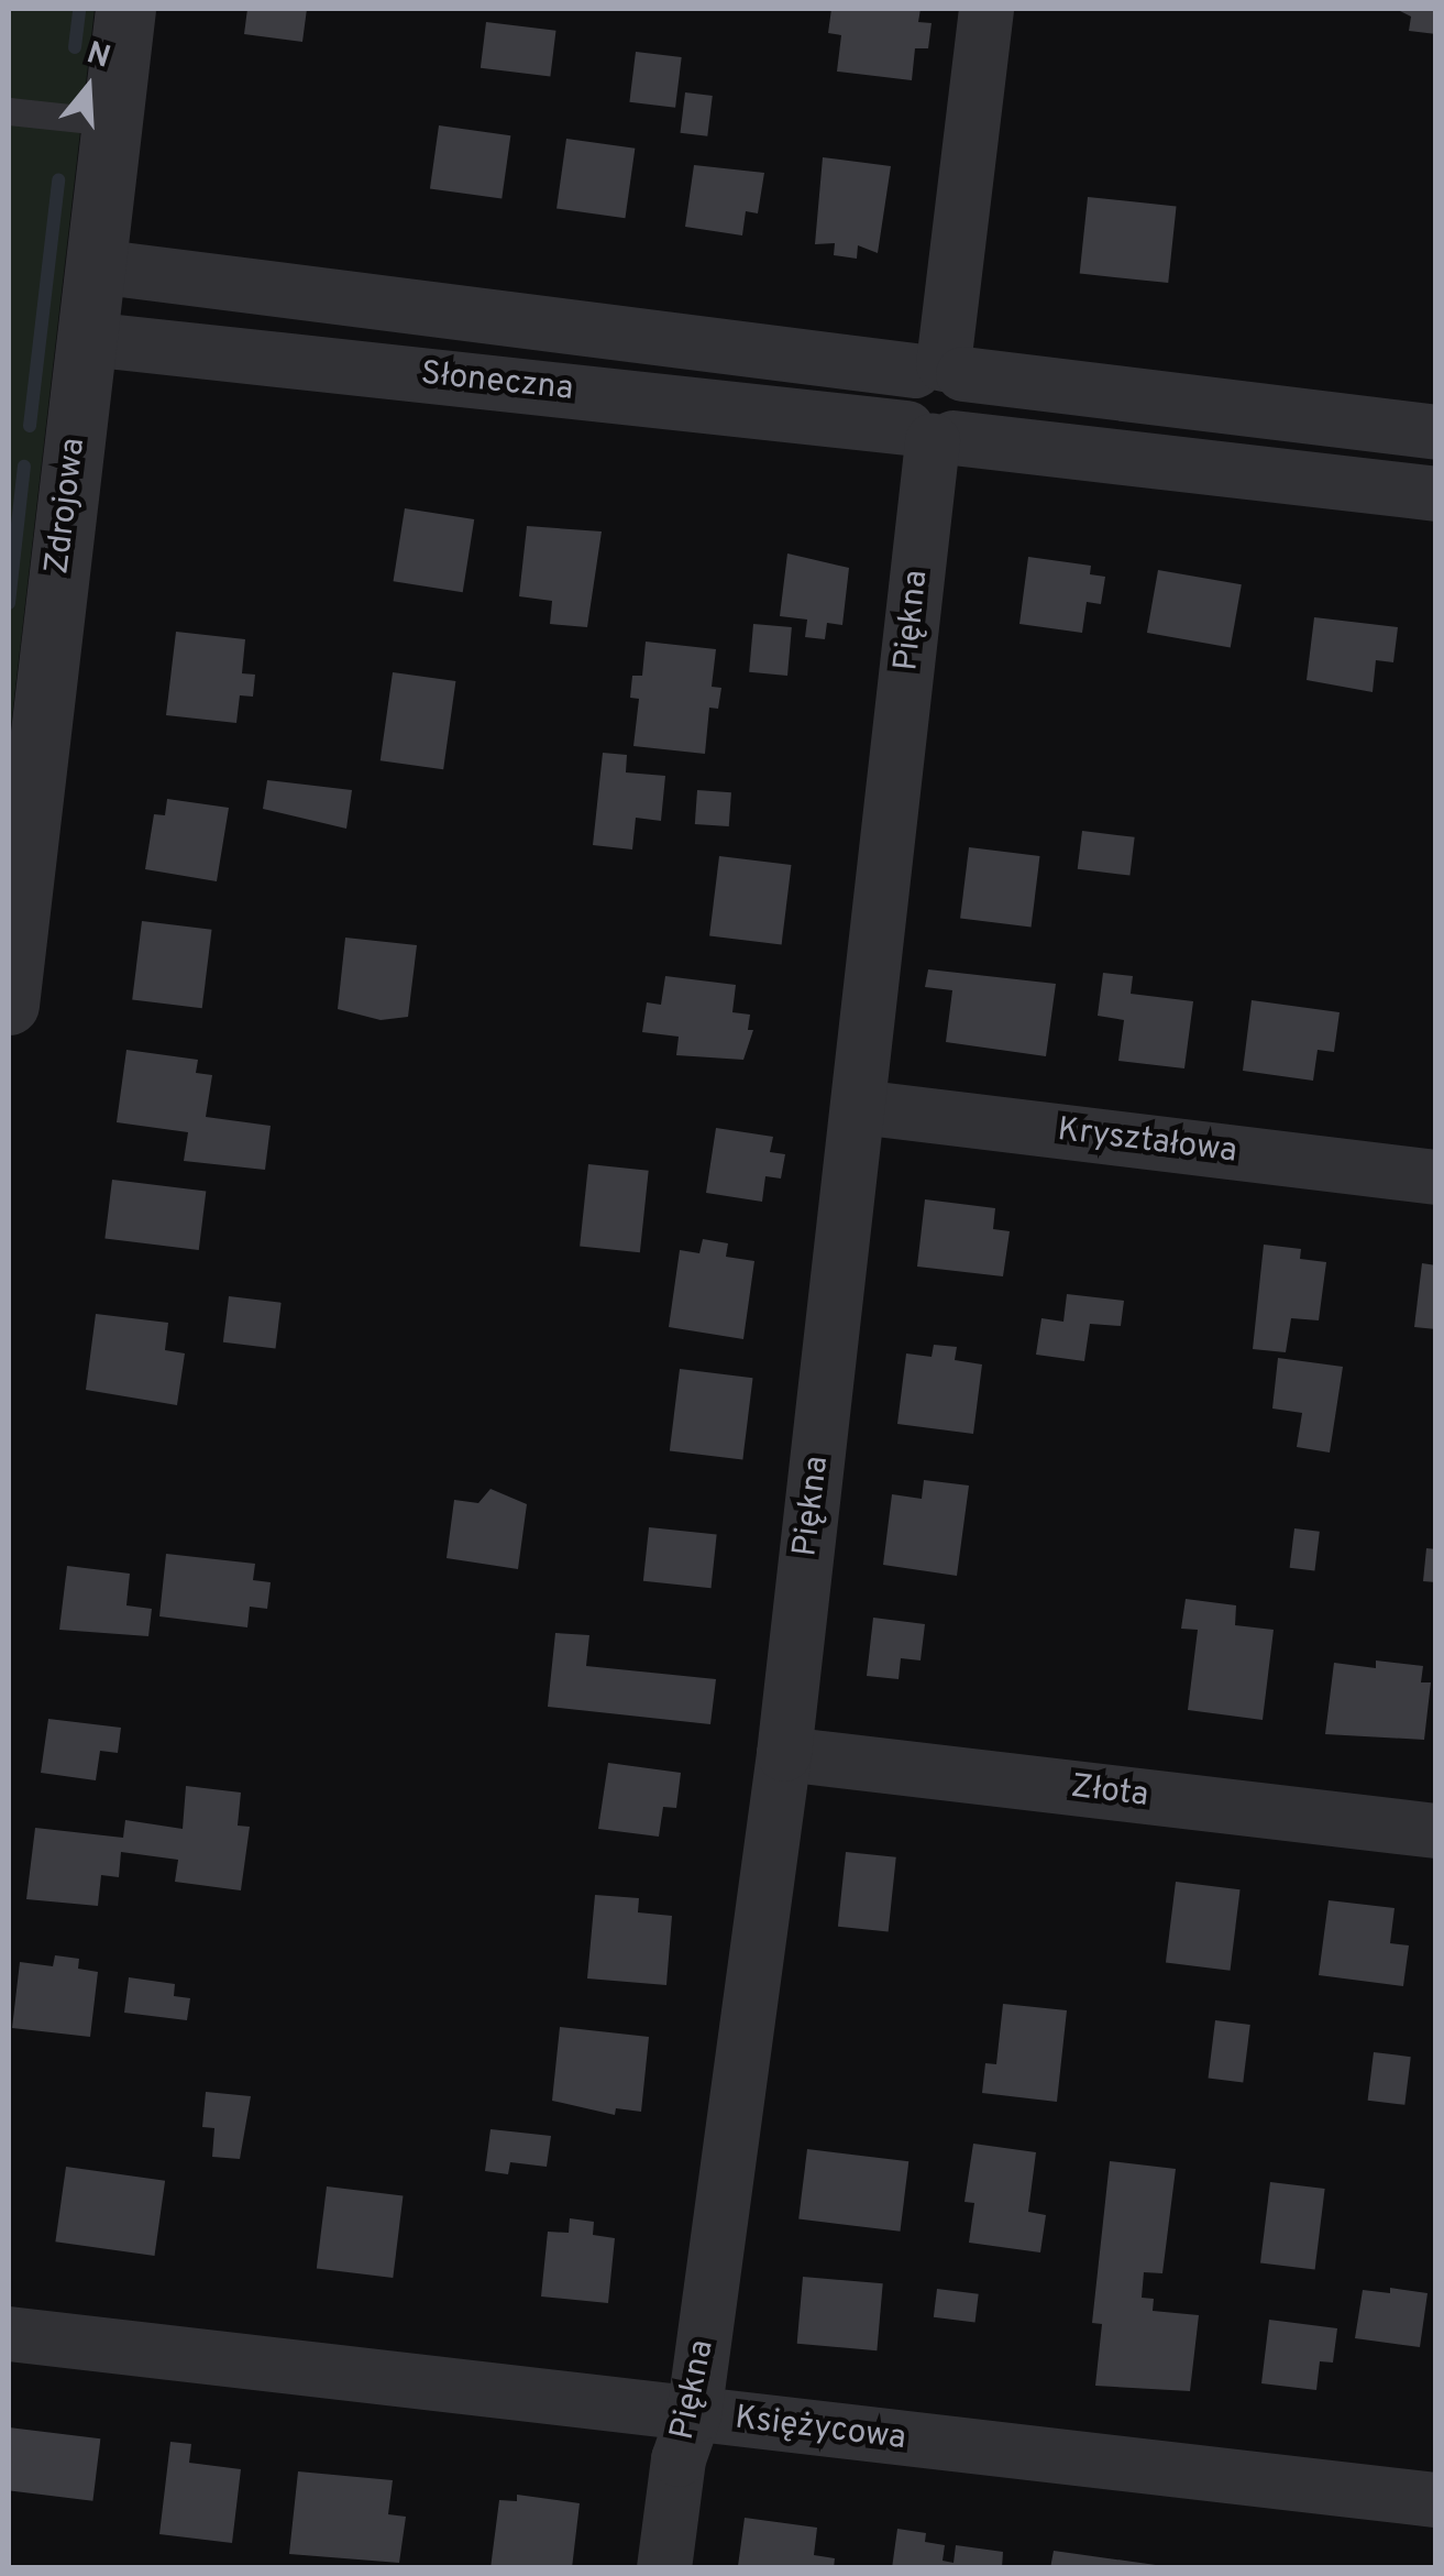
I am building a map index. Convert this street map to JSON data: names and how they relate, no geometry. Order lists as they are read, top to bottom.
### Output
{
  "streets": {
    "street": [
      "Słoneczna",
      "Zdrojowa",
      "Piękna",
      "Kryształowa",
      "Złota",
      "Księżycowa"
    ]
  },
  "crossings": [
    ["Słoneczna", "Zdrojowa"],
    ["Słoneczna", "Piękna"],
    ["Piękna", "Kryształowa"],
    ["Piękna", "Złota"],
    ["Piękna", "Księżycowa"]
  ],
  "north": "top"
}
